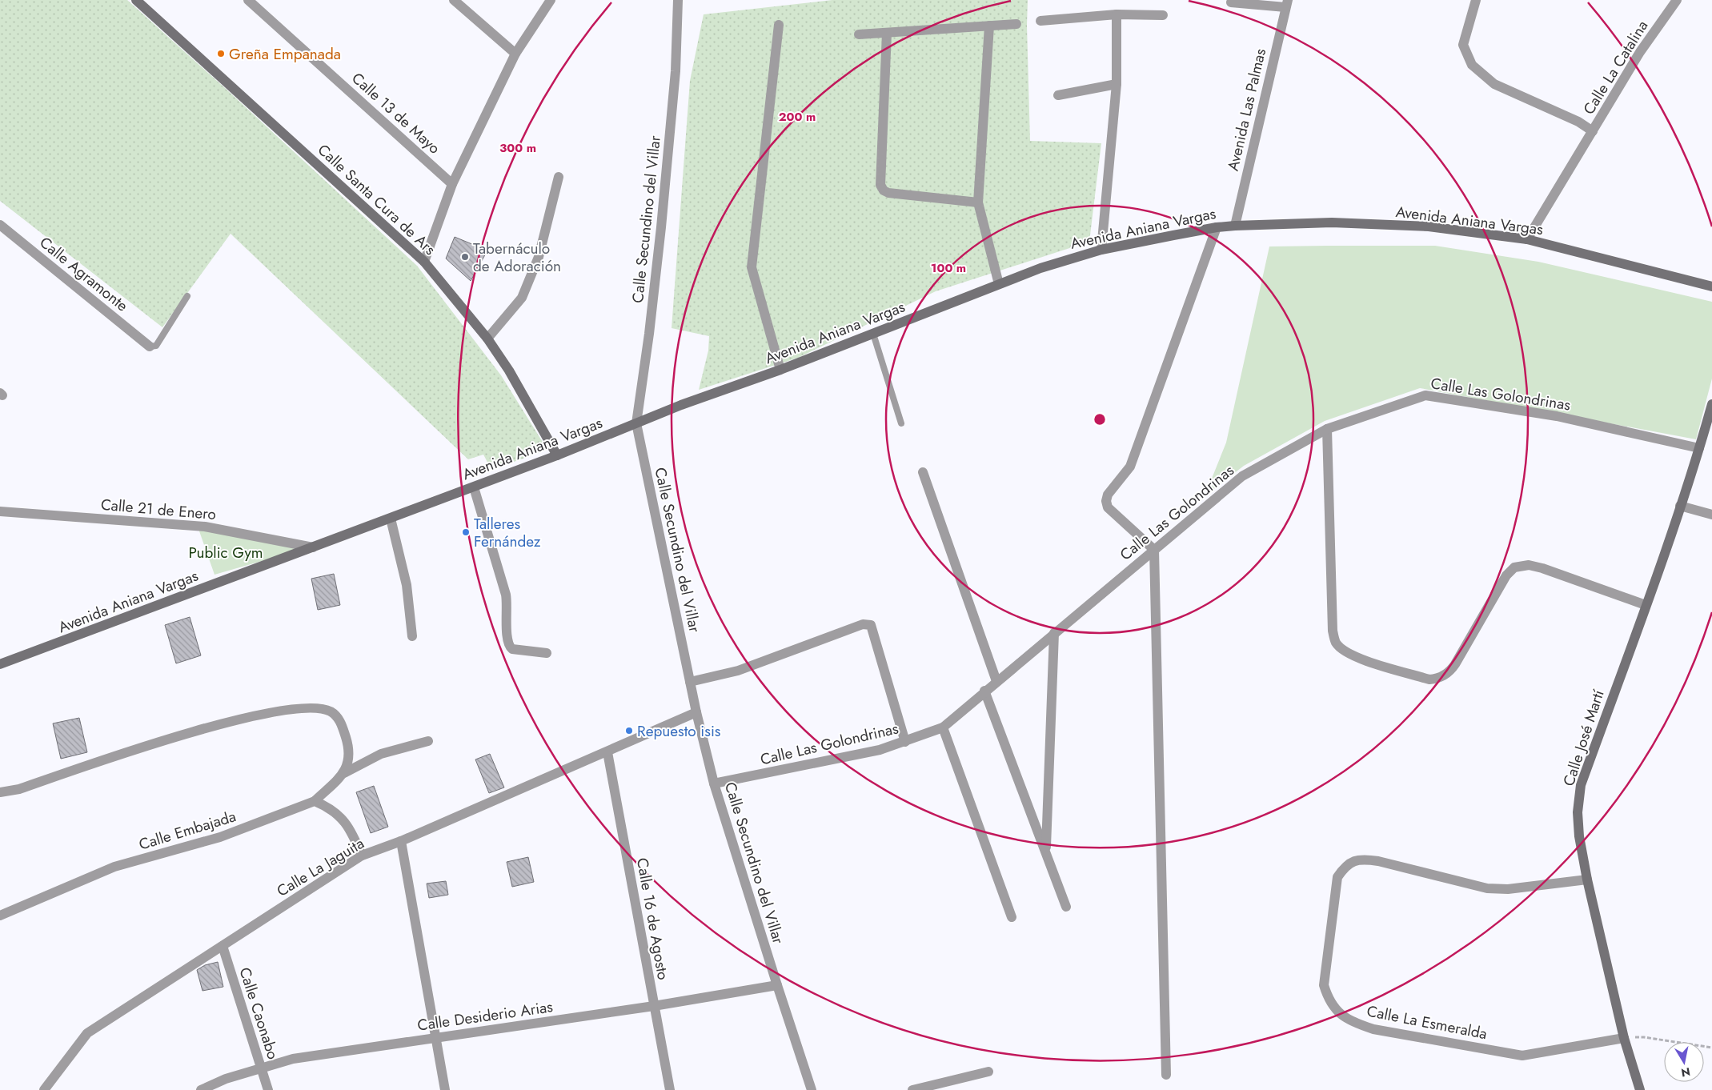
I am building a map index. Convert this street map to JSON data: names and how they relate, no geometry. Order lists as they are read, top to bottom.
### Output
{
  "streets": {
    "main road": ["Calle Santa Cura de Ars", "Avenida Aniana Vargas", "Calle José Martí"],
    "street": [
      "Calle La Catalina",
      "Avenida Las Palmas",
      "Calle 13 de Mayo",
      "Calle Secundino del Villar",
      "Calle Agramonte",
      "Calle Las Golondrinas",
      "Calle 21 de Enero",
      "Calle Embajada",
      "Calle La Jaguita",
      "Calle 16 de Agosto",
      "Calle Caonabo",
      "Calle Desiderio Arias",
      "Calle La Esmeralda"
    ]
  },
  "crossings": [
    ["Calle La Catalina", "Avenida Aniana Vargas"],
    ["Avenida Las Palmas", "Avenida Aniana Vargas"],
    ["Calle Santa Cura de Ars", "Avenida Aniana Vargas"],
    ["Calle Secundino del Villar", "Avenida Aniana Vargas"],
    ["Calle Secundino del Villar", "Calle Las Golondrinas"],
    ["Calle Secundino del Villar", "Calle La Jaguita"],
    ["Calle Secundino del Villar", "Calle Desiderio Arias"],
    ["Avenida Aniana Vargas", "Calle 21 de Enero"],
    ["Calle Las Golondrinas", "Calle José Martí"],
    ["Calle José Martí", "Calle La Esmeralda"],
    ["Calle La Jaguita", "Calle 16 de Agosto"],
    ["Calle La Jaguita", "Calle Caonabo"],
    ["Calle 16 de Agosto", "Calle Desiderio Arias"],
    ["Calle Caonabo", "Calle Desiderio Arias"]
  ],
  "parks": ["Public Gym"],
  "places": [
    "Greña Empanada",
    "Tabernáculo de Adoración",
    "Talleres Fernández",
    "Repuesto isis"
  ],
  "north": "bottom",
  "rings": ["200 m", "300 m", "100 m"]
}
